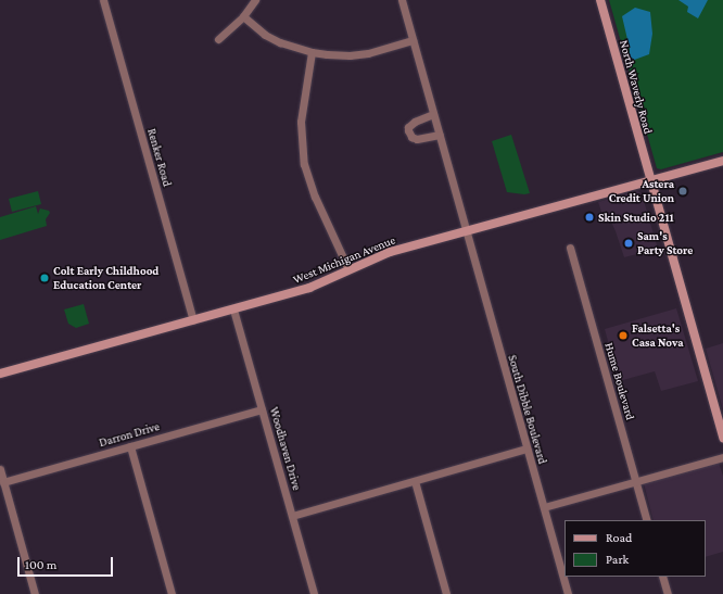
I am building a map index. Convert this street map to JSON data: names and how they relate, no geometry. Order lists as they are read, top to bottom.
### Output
{
  "streets": {
    "street": [
      "North Waverly Road",
      "Renker Road",
      "West Michigan Avenue",
      "Hume Boulevard",
      "South Dibble Boulevard",
      "Darron Drive",
      "Woodhaven Drive"
    ]
  },
  "crossings": [
    ["North Waverly Road", "West Michigan Avenue"],
    ["Renker Road", "West Michigan Avenue"],
    ["West Michigan Avenue", "South Dibble Boulevard"],
    ["West Michigan Avenue", "Woodhaven Drive"],
    ["Darron Drive", "Woodhaven Drive"]
  ],
  "places": [
    "Astera Credit Union",
    "Skin Studio 211",
    "Sam's Party Store",
    "Colt Early Childhood Education Center",
    "Falsetta's Casa Nova"
  ],
  "legend": ["Road", "Park"],
  "scale_bar": "100 m"
}
